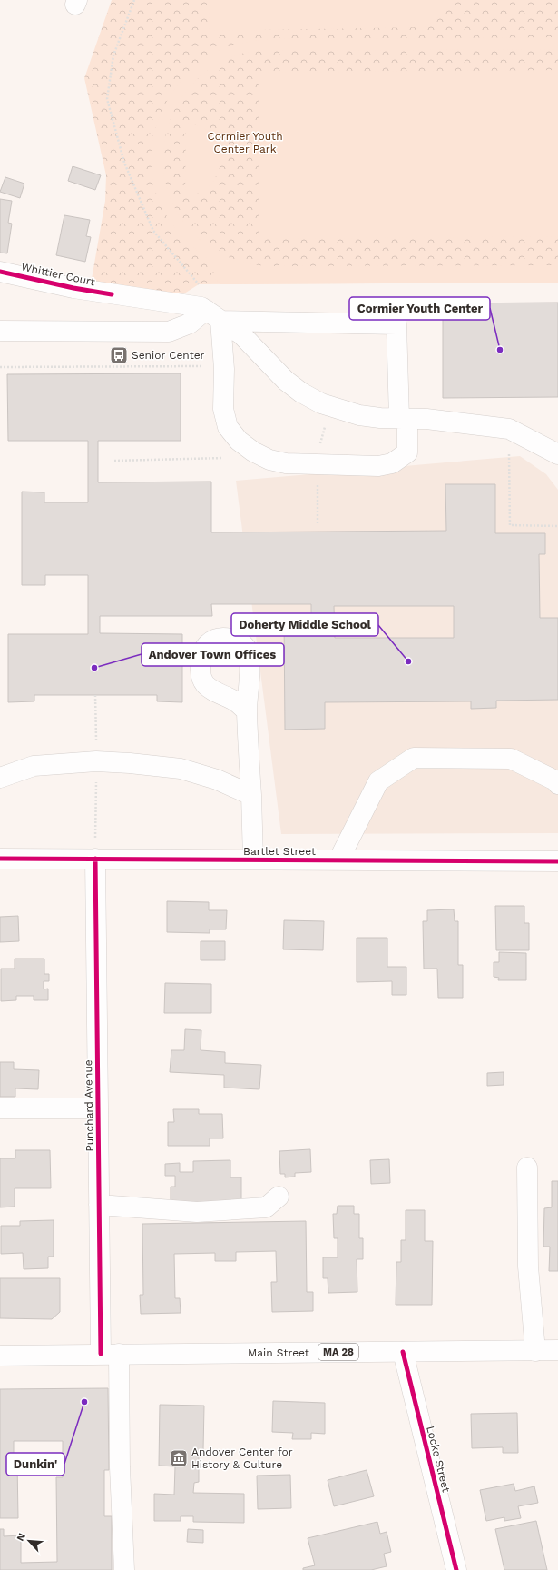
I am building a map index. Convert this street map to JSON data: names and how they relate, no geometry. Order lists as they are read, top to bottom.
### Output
{
  "streets": {
    "street": [
      "Whittier Court",
      "Bartlet Street",
      "Punchard Avenue",
      "MA 28",
      "Main Street",
      "Locke Street"
    ]
  },
  "crossings": [
    ["Bartlet Street", "Punchard Avenue"],
    ["Punchard Avenue", "Main Street"],
    ["Main Street", "Locke Street"]
  ],
  "parks": ["Cormier Youth Center Park"],
  "places": {
    "other": [
      "Cormier Youth Center",
      "Doherty Middle School",
      "Andover Town Offices",
      "Dunkin'"
    ],
    "bus stop": ["Senior Center"],
    "museum": ["Andover Center for History & Culture"]
  },
  "north": "top left"
}
